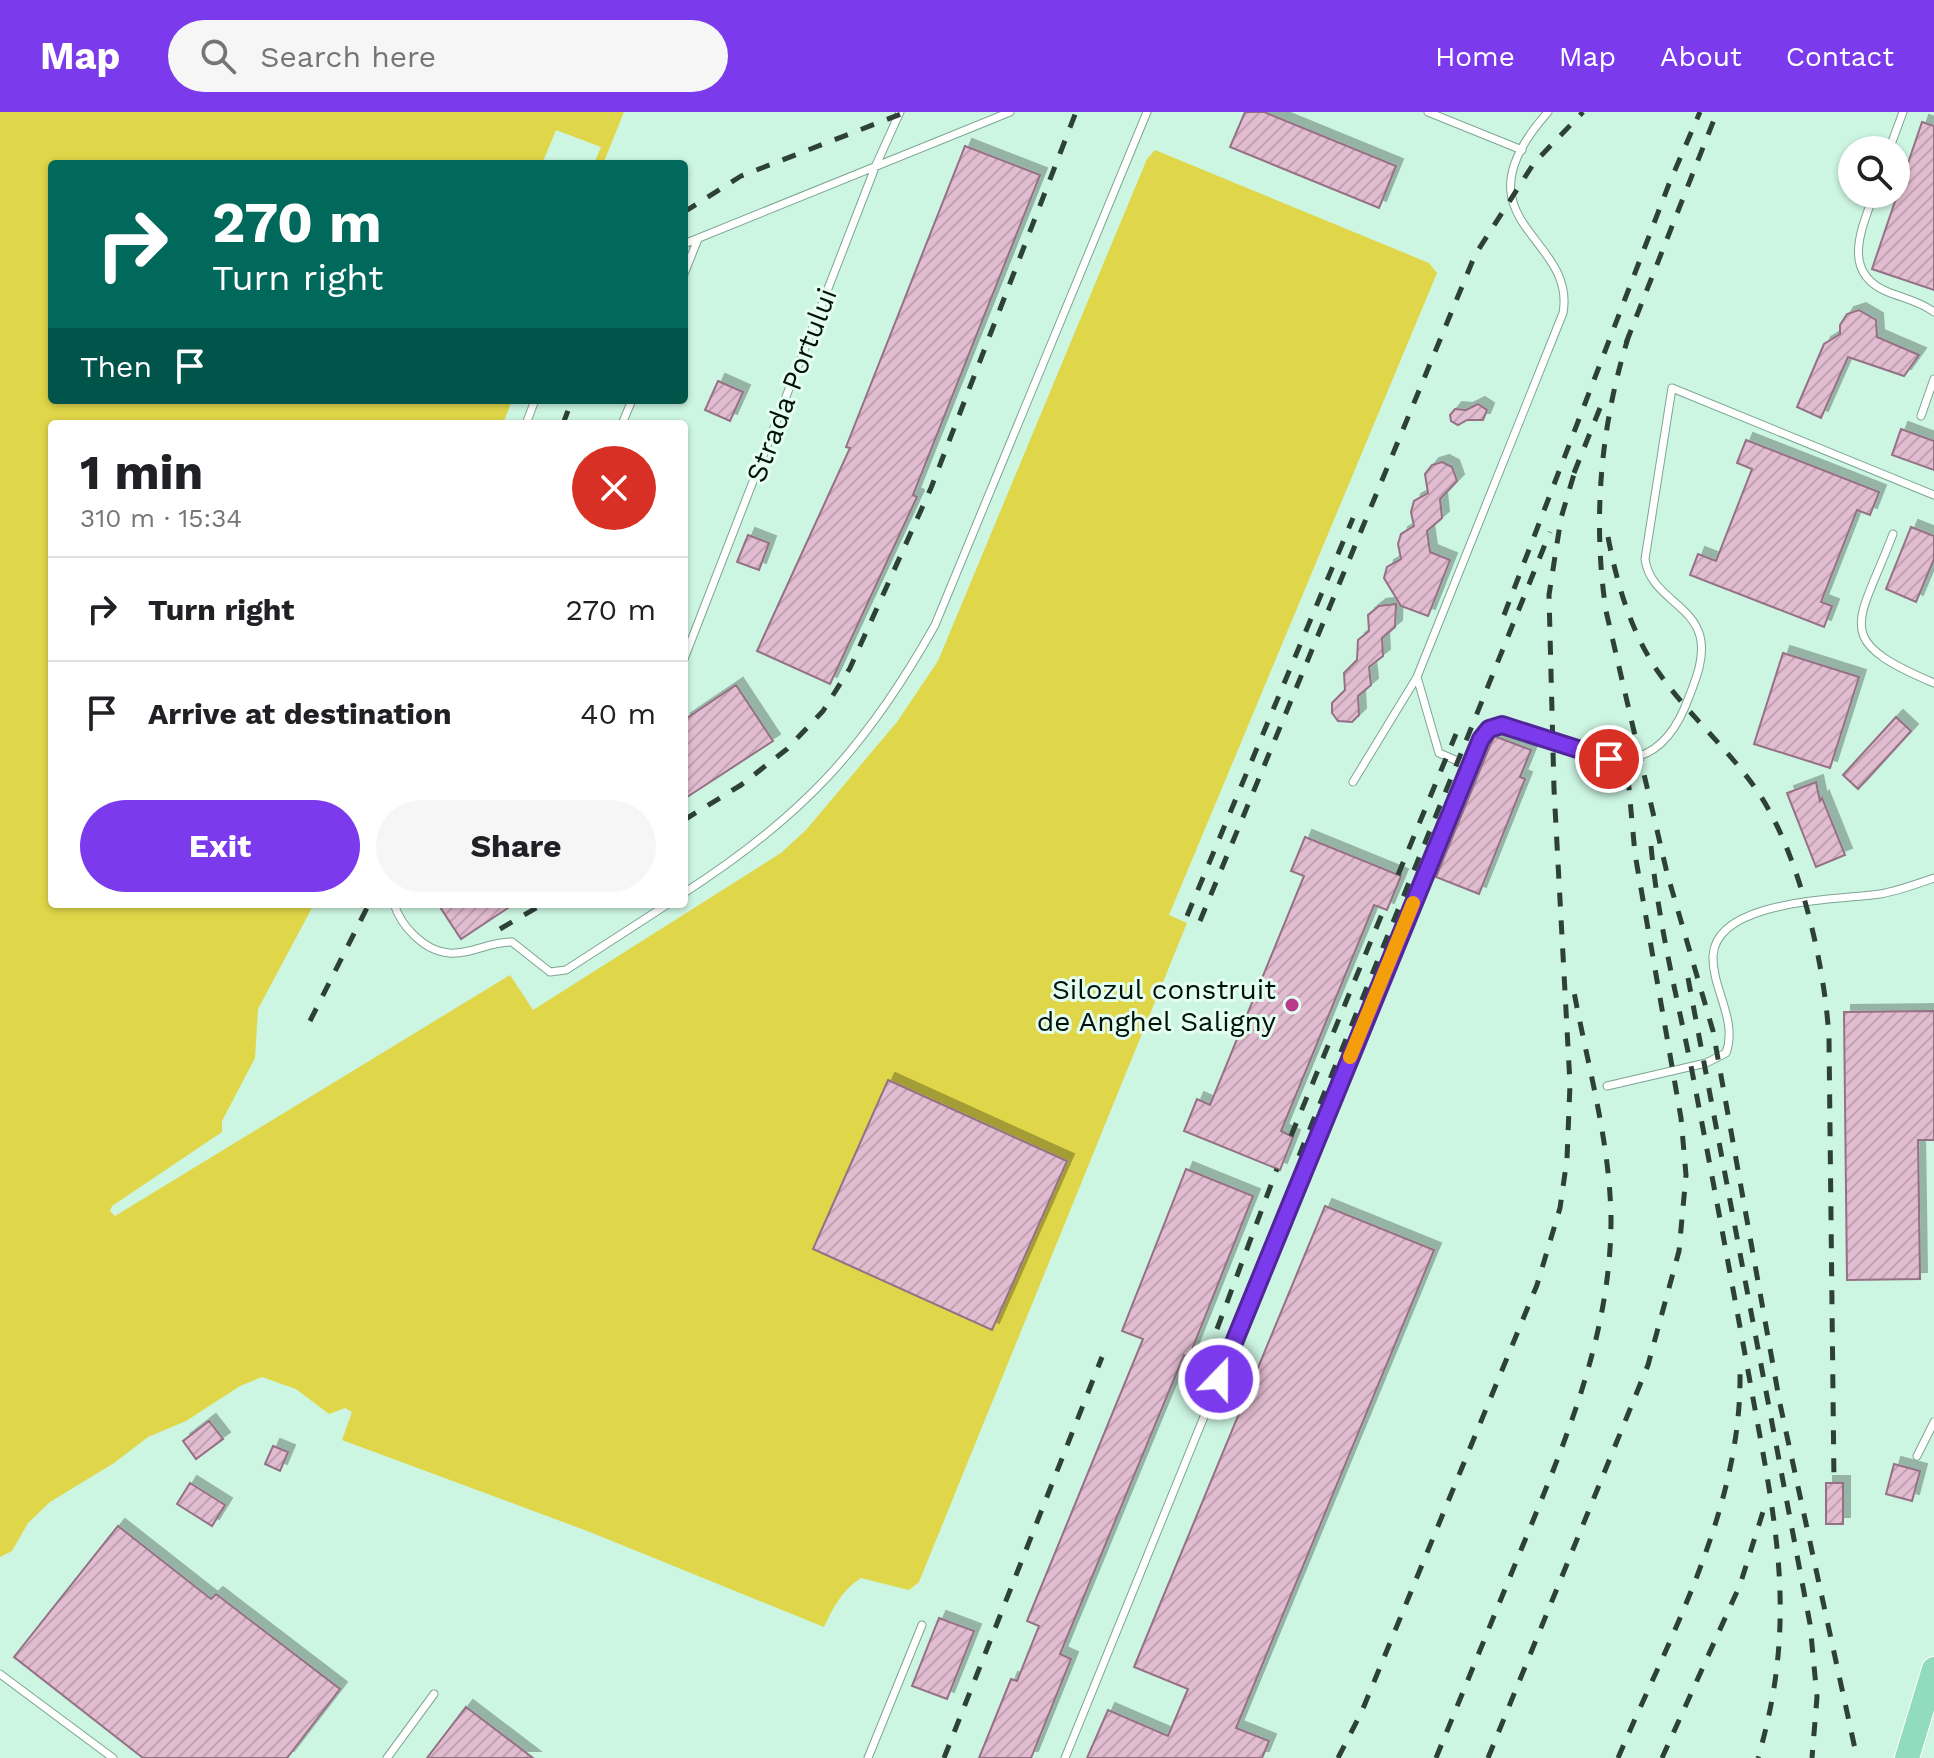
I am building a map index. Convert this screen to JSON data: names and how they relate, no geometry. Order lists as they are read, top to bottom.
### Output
{
  "streets": {
    "lane": ["Strada Portului"]
  },
  "places": ["Silozul construit de Anghel Saligny"],
  "page": {
    "header": "Map",
    "search": "Search here",
    "nav": [
      "Home",
      "Map",
      "About",
      "Contact"
    ],
    "turn": ["270 m", "Turn right"],
    "then": "Then",
    "heading": ["1 min", "310 m · 15:34"],
    "list": [
      {
        "name": "Turn right",
        "value": "270 m"
      },
      {
        "name": "Arrive at destination",
        "value": "40 m"
      }
    ],
    "buttons": ["Exit", "Share"]
  }
}
